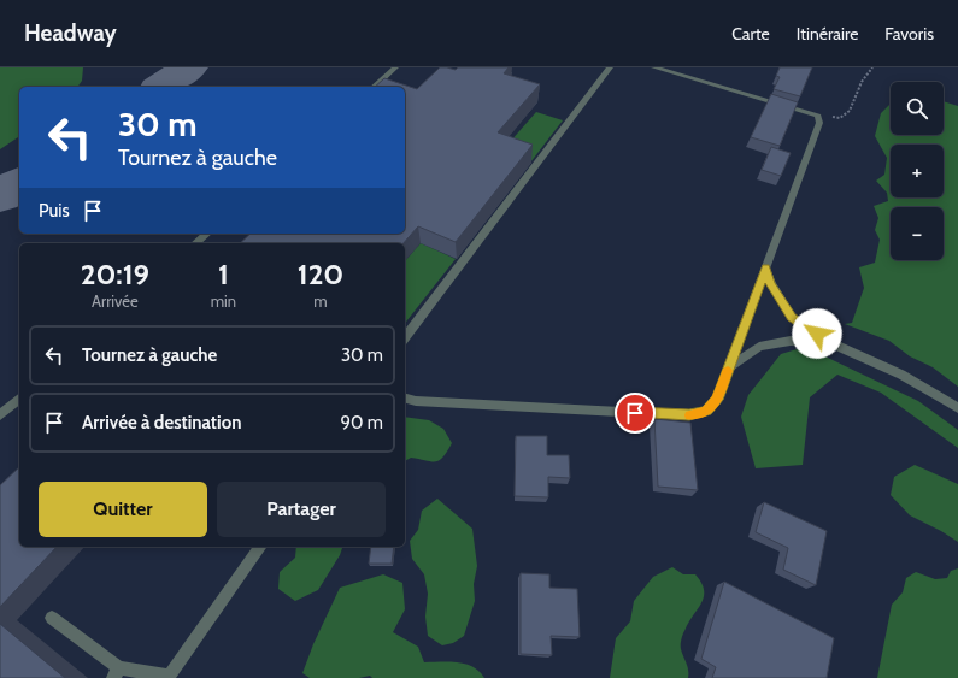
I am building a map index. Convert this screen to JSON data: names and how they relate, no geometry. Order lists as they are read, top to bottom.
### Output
{
  "page": {
    "header": "Headway",
    "nav": ["Carte", "Itinéraire", "Favoris"],
    "map_buttons": ["+", "−"],
    "turn": ["30 m", "Tournez à gauche"],
    "then": "Puis",
    "eta": [
      "20:19",
      "Arrivée",
      "1",
      "min",
      "120",
      "m"
    ],
    "list": [
      {
        "name": "Tournez à gauche",
        "value": "30 m"
      },
      {
        "name": "Arrivée à destination",
        "value": "90 m"
      }
    ],
    "buttons": ["Quitter", "Partager"]
  }
}
